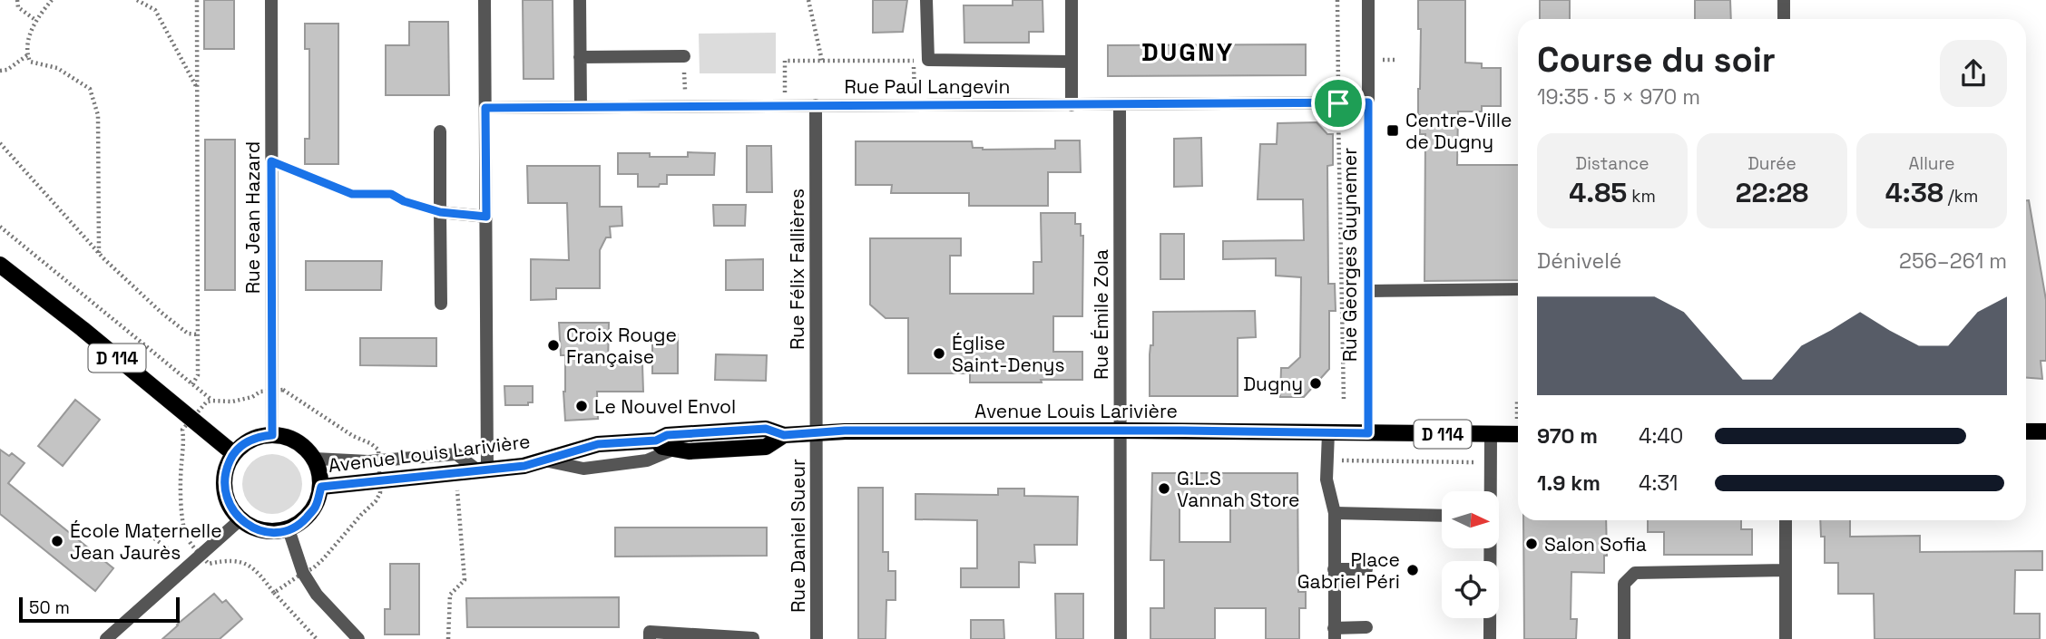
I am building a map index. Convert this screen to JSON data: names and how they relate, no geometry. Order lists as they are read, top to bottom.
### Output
{
  "streets": {
    "main road": ["D 114", "Avenue Louis Larivière"],
    "street": [
      "Rue Paul Langevin",
      "Rue Jean Hazard",
      "Rue Georges Guynemer",
      "Rue Félix Fallières",
      "Rue Émile Zola",
      "Rue Daniel Sueur"
    ]
  },
  "crossings": [
    ["Rue Paul Langevin", "Rue Georges Guynemer"],
    ["Rue Paul Langevin", "Rue Félix Fallières"],
    ["Rue Paul Langevin", "Rue Émile Zola"],
    ["Rue Jean Hazard", "D 114"],
    ["Rue Jean Hazard", "Avenue Louis Larivière"],
    ["Rue Georges Guynemer", "D 114"],
    ["Rue Georges Guynemer", "Avenue Louis Larivière"],
    ["Rue Félix Fallières", "Avenue Louis Larivière"],
    ["Rue Félix Fallières", "Rue Daniel Sueur"],
    ["Rue Émile Zola", "Avenue Louis Larivière"],
    ["D 114", "Avenue Louis Larivière"],
    ["Avenue Louis Larivière", "Rue Daniel Sueur"]
  ],
  "districts": ["DUGNY"],
  "places": {
    "transit": ["Centre-Ville de Dugny"],
    "other": [
      "Croix Rouge Française",
      "Église Saint-Denys",
      "Dugny",
      "Le Nouvel Envol",
      "G.L.S Vannah Store",
      "École Maternelle Jean Jaurès",
      "Salon Sofia",
      "Place Gabriel Péri"
    ]
  },
  "scale_bar": "50 m",
  "north": "right",
  "page": {
    "heading": ["Course du soir", "19:35 · 5 × 970 m"],
    "stats": [
      ["Distance", "4.85 km"],
      ["Durée", "22:28"],
      ["Allure", "4:38 /km"]
    ],
    "chart": ["Dénivelé", "256–261 m"],
    "list": [
      {
        "name": "970 m",
        "note": "4:40"
      },
      {
        "name": "1.9 km",
        "note": "4:31"
      }
    ],
    "scale": "50 m"
  }
}
